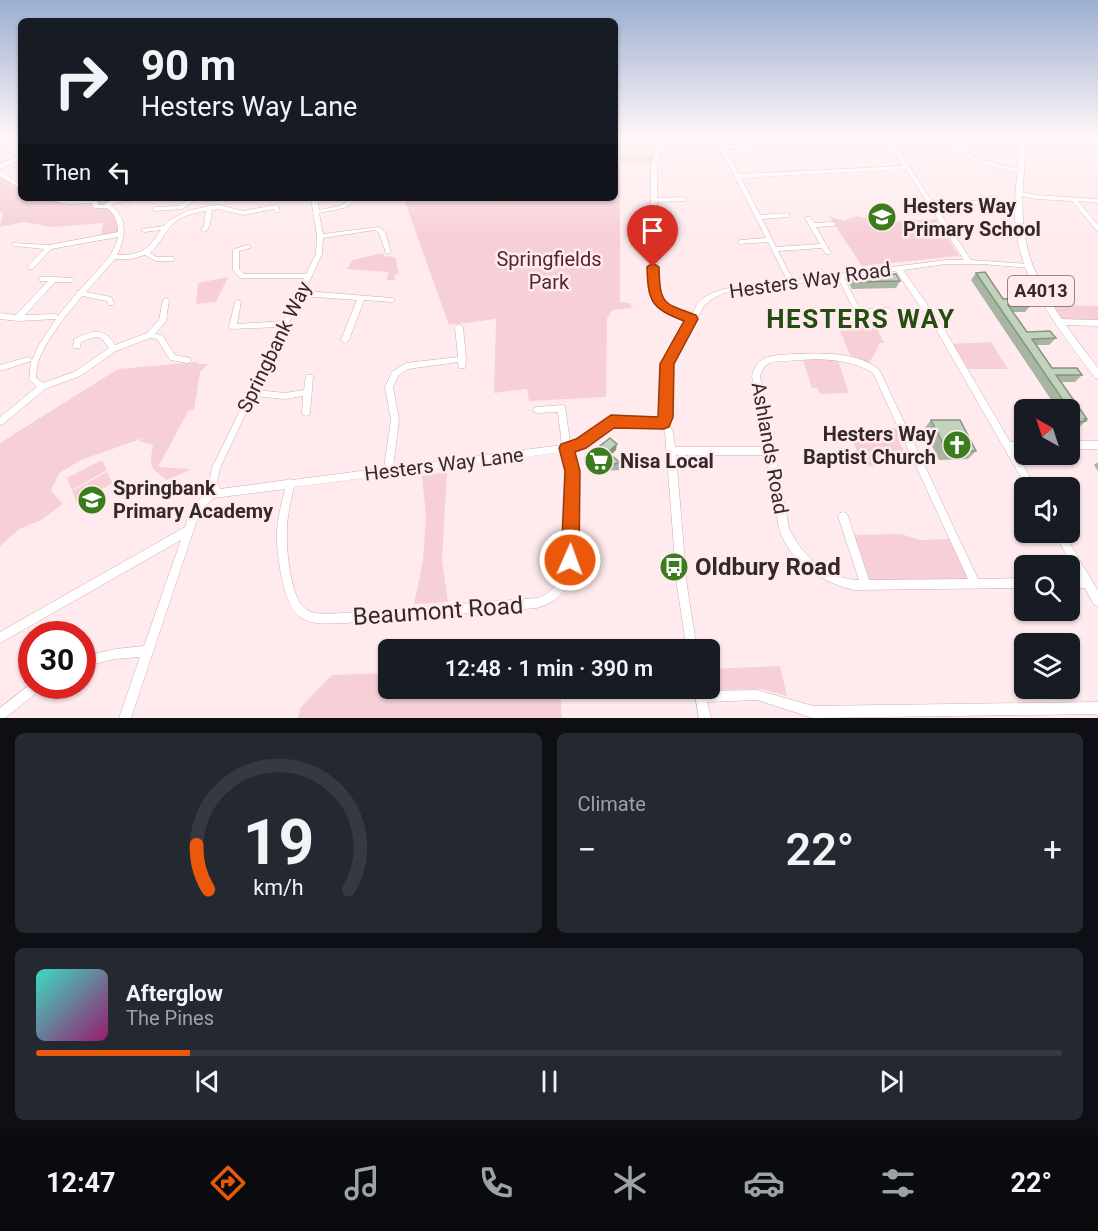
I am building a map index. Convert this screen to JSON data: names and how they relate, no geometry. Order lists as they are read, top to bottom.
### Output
{
  "streets": {
    "main road": ["A4013"],
    "street": [
      "Hesters Way Road",
      "Springbank Way",
      "Ashlands Road",
      "Hesters Way Lane",
      "Beaumont Road"
    ]
  },
  "crossings": [
    ["Hesters Way Road", "A4013"],
    ["Hesters Way Road", "Hesters Way Lane"],
    ["Springbank Way", "Hesters Way Lane"],
    ["Hesters Way Lane", "Beaumont Road"]
  ],
  "districts": ["HESTERS WAY"],
  "parks": ["Springfields Park"],
  "places": {
    "school or university": ["Hesters Way Primary School", "Springbank Primary Academy"],
    "church": ["Hesters Way Baptist Church"],
    "supermarket": ["Nisa Local"],
    "bus stop": ["Oldbury Road"]
  },
  "north": "top left",
  "page": {
    "turn": ["90 m", "Hesters Way Lane"],
    "then": "Then",
    "limit": "30",
    "trip": "12:48 · 1 min · 390 m",
    "tile": "Climate",
    "heat": ["−", "22°", "+"],
    "song": ["Afterglow", "The Pines"],
    "tabs": ["12:47", "22°"],
    "gauge": ["19", "km/h"]
  }
}
